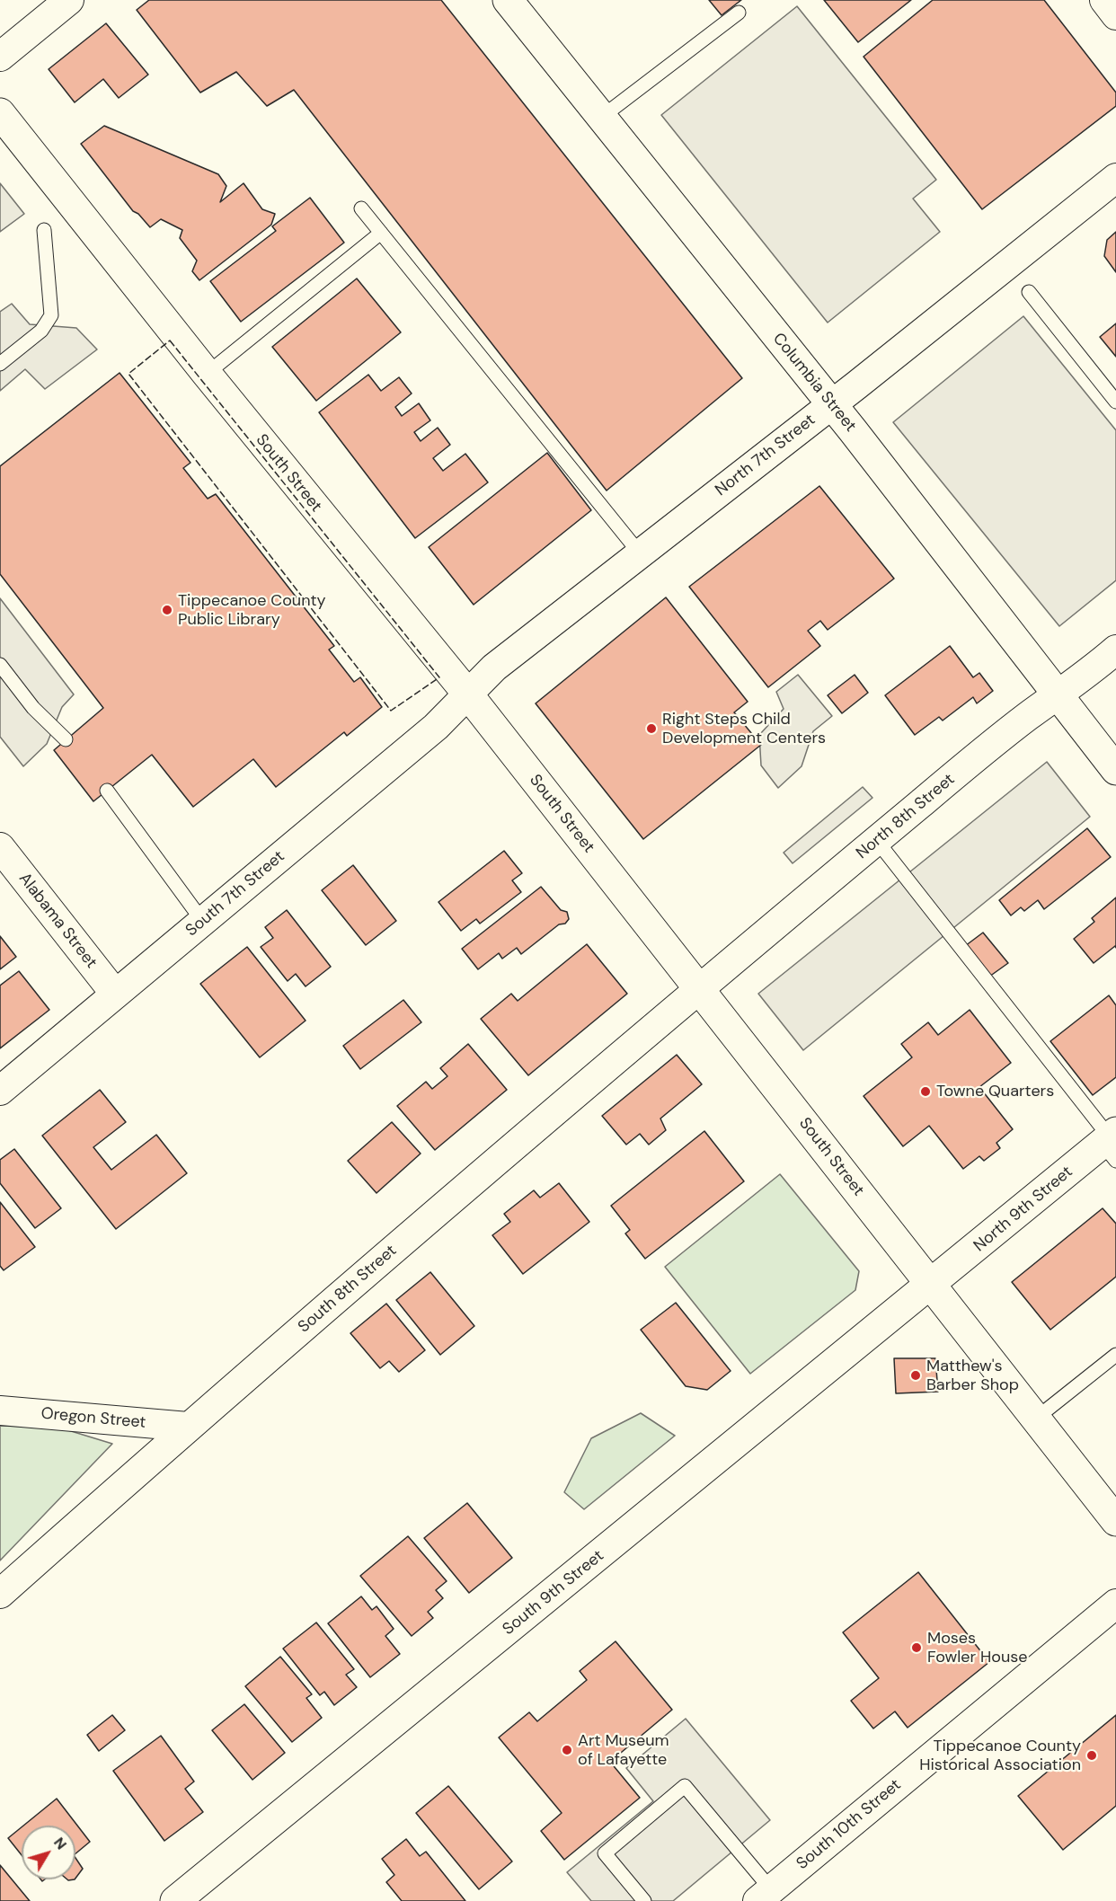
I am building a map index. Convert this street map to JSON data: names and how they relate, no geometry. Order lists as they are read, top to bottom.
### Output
{
  "streets": {
    "main road": [
      "Columbia Street",
      "South Street",
      "North 9th Street",
      "South 9th Street"
    ],
    "street": [
      "North 7th Street",
      "North 8th Street",
      "South 7th Street",
      "Alabama Street",
      "South 8th Street",
      "Oregon Street",
      "South 10th Street"
    ]
  },
  "crossings": [
    ["Columbia Street", "North 7th Street"],
    ["Columbia Street", "North 8th Street"],
    ["North 7th Street", "South Street"],
    ["North 7th Street", "South 7th Street"],
    ["South Street", "North 8th Street"],
    ["South Street", "South 7th Street"],
    ["South Street", "North 9th Street"],
    ["South Street", "South 8th Street"],
    ["South Street", "South 9th Street"],
    ["North 8th Street", "South 8th Street"],
    ["South 7th Street", "Alabama Street"],
    ["North 9th Street", "South 9th Street"],
    ["South 8th Street", "Oregon Street"]
  ],
  "places": [
    "Tippecanoe County Public Library",
    "Right Steps Child Development Centers",
    "Towne Quarters",
    "Matthew's Barber Shop",
    "Moses Fowler House",
    "Art Museum of Lafayette",
    "Tippecanoe County Historical Association"
  ],
  "north": "top right"
}
